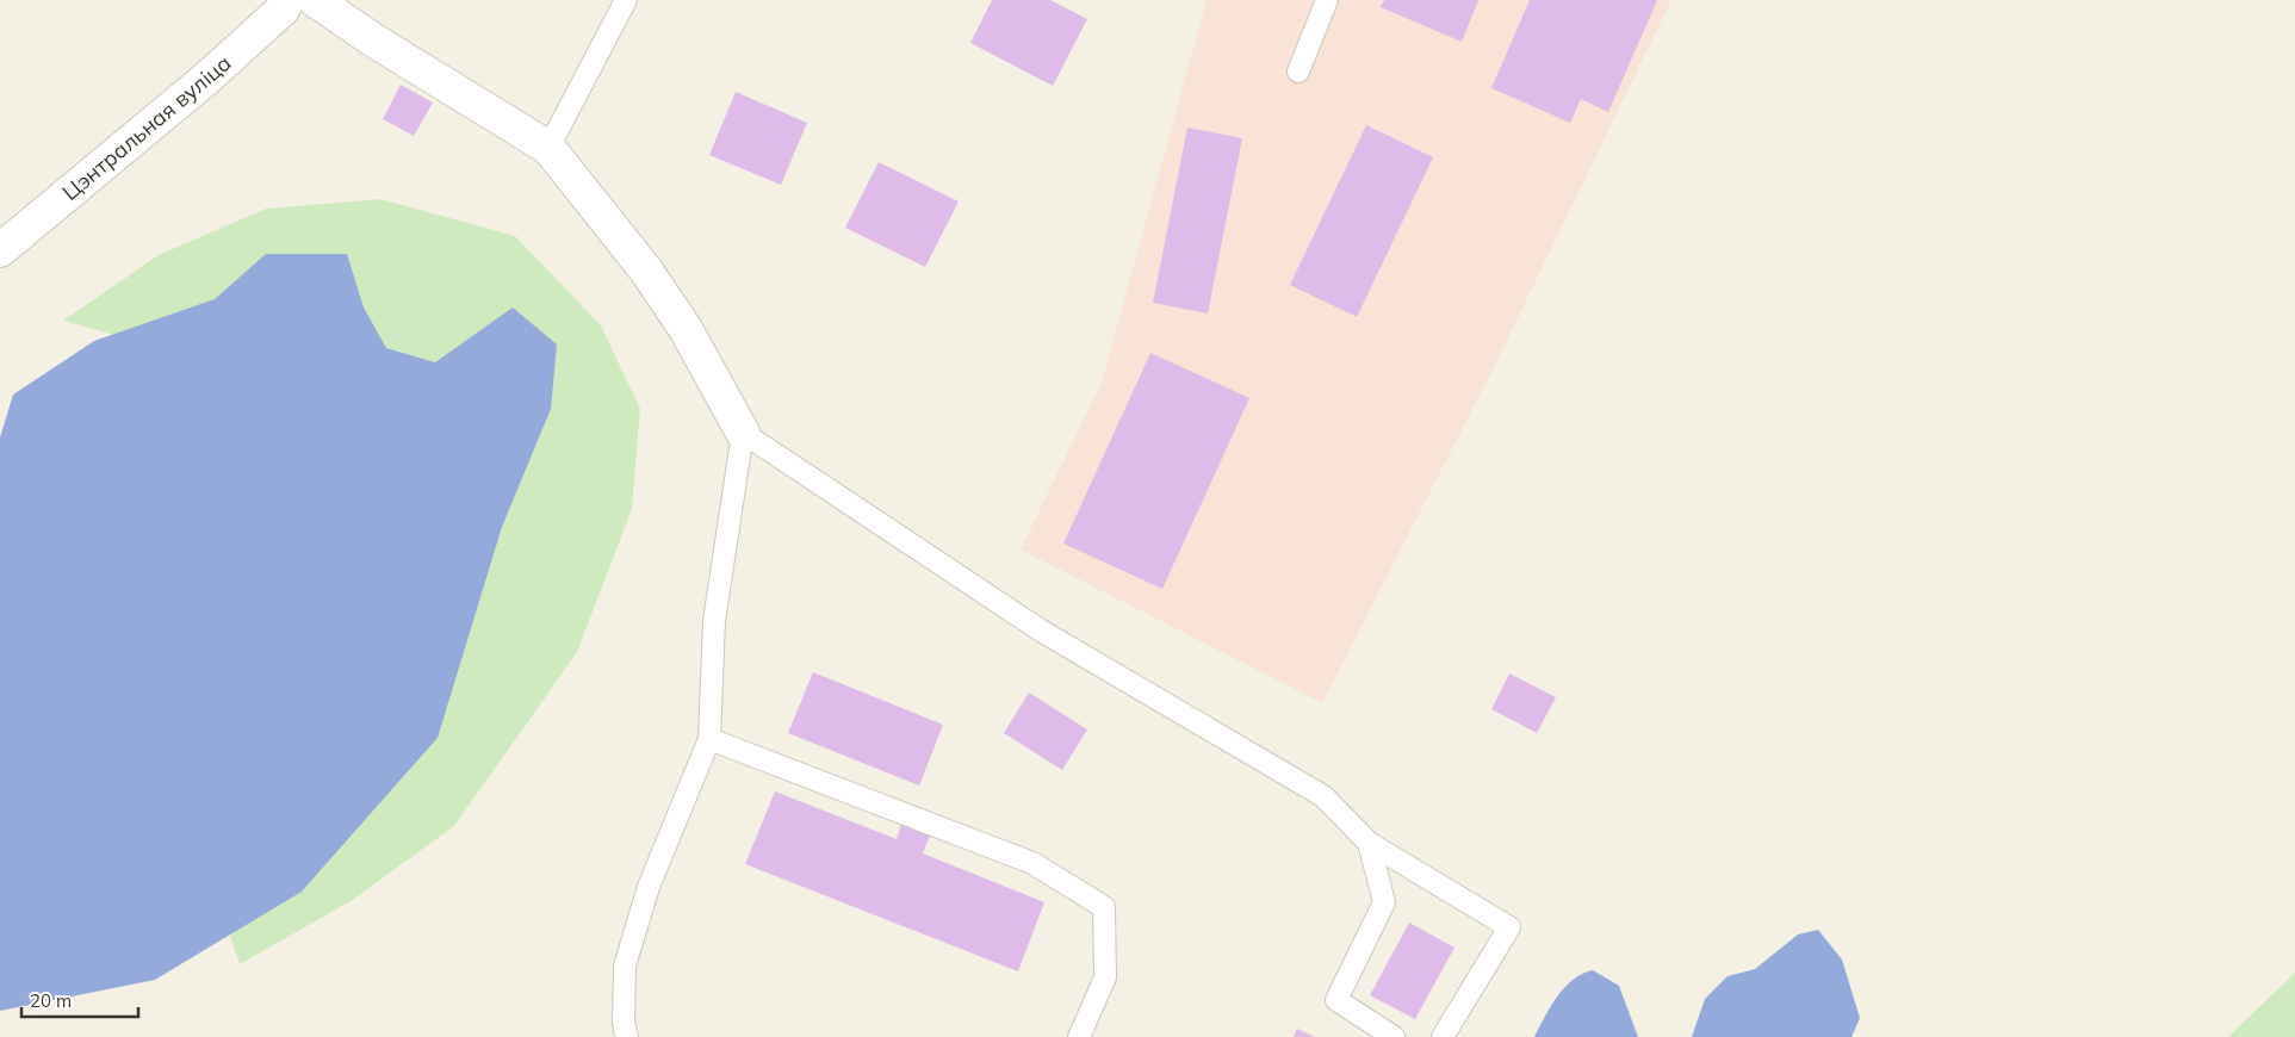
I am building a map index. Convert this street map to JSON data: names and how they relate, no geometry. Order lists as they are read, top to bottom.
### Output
{
  "streets": {
    "street": ["Цэнтральная вуліца"]
  },
  "scale_bar": "20 m"
}
